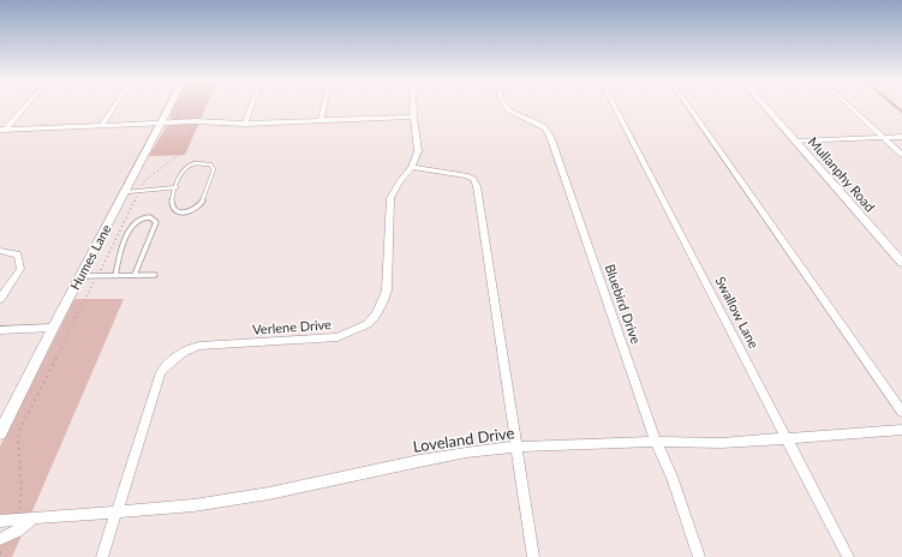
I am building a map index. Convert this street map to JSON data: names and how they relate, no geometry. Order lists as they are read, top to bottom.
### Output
{
  "streets": {
    "street": [
      "Mullanphy Road",
      "Humes Lane",
      "Bluebird Drive",
      "Swallow Lane",
      "Verlene Drive",
      "Loveland Drive"
    ]
  },
  "crossings": [
    ["Bluebird Drive", "Loveland Drive"],
    ["Swallow Lane", "Loveland Drive"],
    ["Verlene Drive", "Loveland Drive"]
  ]
}
